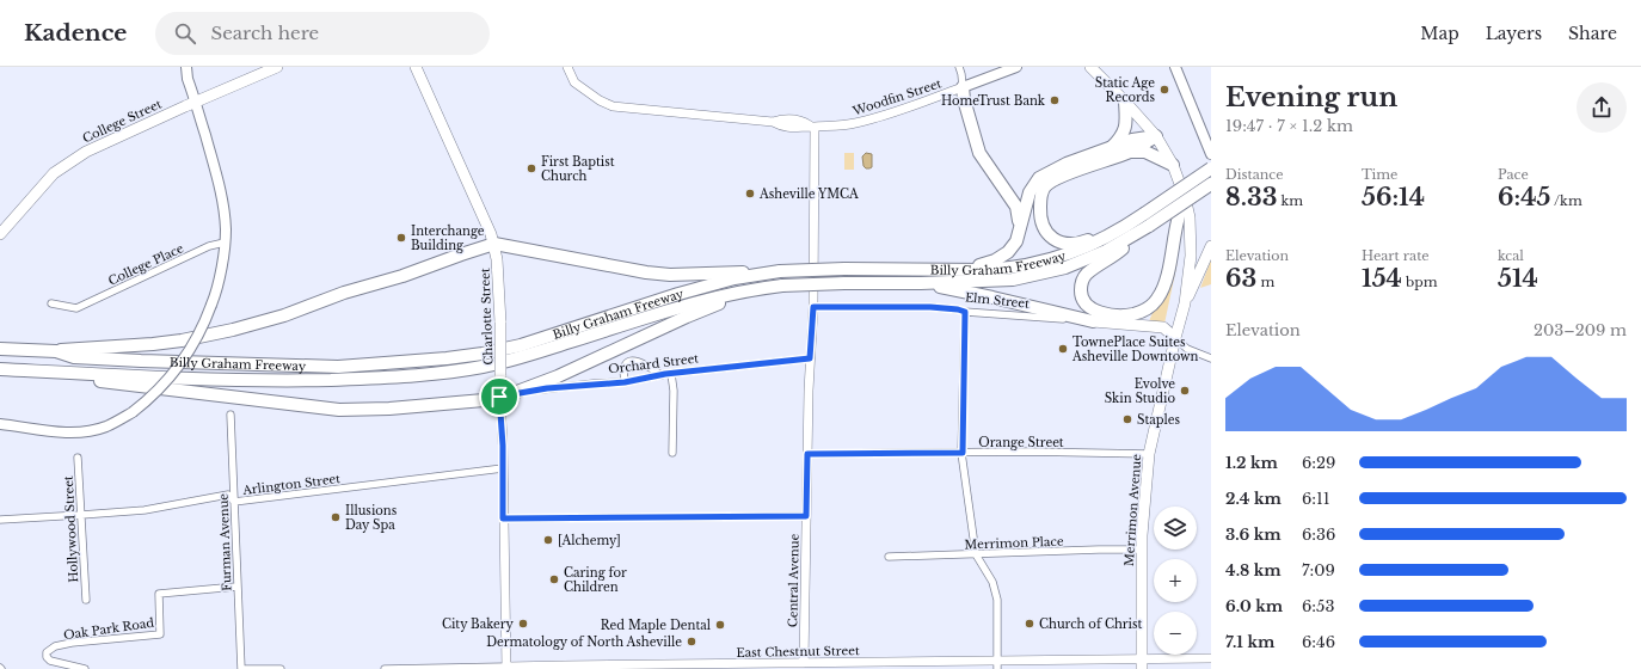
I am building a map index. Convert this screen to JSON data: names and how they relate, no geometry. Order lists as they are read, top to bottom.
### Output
{
  "streets": {
    "highway": ["Billy Graham Freeway"],
    "main road": [
      "Woodfin Street",
      "College Street",
      "Elm Street",
      "Charlotte Street",
      "Orchard Street",
      "Merrimon Avenue"
    ],
    "street": [
      "College Place",
      "Orange Street",
      "Arlington Street",
      "Hollywood Street",
      "Furman Avenue",
      "Merrimon Place",
      "Central Avenue",
      "Oak Park Road",
      "East Chestnut Street"
    ]
  },
  "crossings": [
    ["Woodfin Street", "Central Avenue"],
    ["Elm Street", "Merrimon Avenue"],
    ["Elm Street", "Central Avenue"],
    ["Charlotte Street", "Orchard Street"],
    ["Charlotte Street", "Arlington Street"],
    ["Charlotte Street", "East Chestnut Street"],
    ["Orchard Street", "Central Avenue"],
    ["Orange Street", "Merrimon Avenue"],
    ["Orange Street", "Central Avenue"],
    ["Arlington Street", "Hollywood Street"],
    ["Arlington Street", "Furman Avenue"],
    ["Merrimon Avenue", "Merrimon Place"],
    ["Merrimon Avenue", "East Chestnut Street"],
    ["Furman Avenue", "Oak Park Road"],
    ["Central Avenue", "East Chestnut Street"]
  ],
  "places": [
    "Static Age Records",
    "HomeTrust Bank",
    "First Baptist Church",
    "Asheville YMCA",
    "Interchange Building",
    "TownePlace Suites Asheville Downtown",
    "Evolve Skin Studio",
    "Staples",
    "Illusions Day Spa",
    "[Alchemy]",
    "Caring for Children",
    "City Bakery",
    "Church of Christ",
    "Red Maple Dental",
    "Dermatology of North Asheville"
  ],
  "page": {
    "header": "Kadence",
    "search": "Search here",
    "nav": ["Map", "Layers", "Share"],
    "heading": ["Evening run", "19:47 · 7 × 1.2 km"],
    "stats": [
      ["Distance", "8.33 km"],
      ["Time", "56:14"],
      ["Pace", "6:45 /km"],
      ["Elevation", "63 m"],
      ["Heart rate", "154 bpm"],
      ["kcal", "514"]
    ],
    "chart": ["Elevation", "203–209 m"],
    "list": [
      {
        "name": "1.2 km",
        "note": "6:29"
      },
      {
        "name": "2.4 km",
        "note": "6:11"
      },
      {
        "name": "3.6 km",
        "note": "6:36"
      },
      {
        "name": "4.8 km",
        "note": "7:09"
      },
      {
        "name": "6.0 km",
        "note": "6:53"
      },
      {
        "name": "7.1 km",
        "note": "6:46"
      }
    ],
    "map_buttons": ["+", "−"]
  }
}
